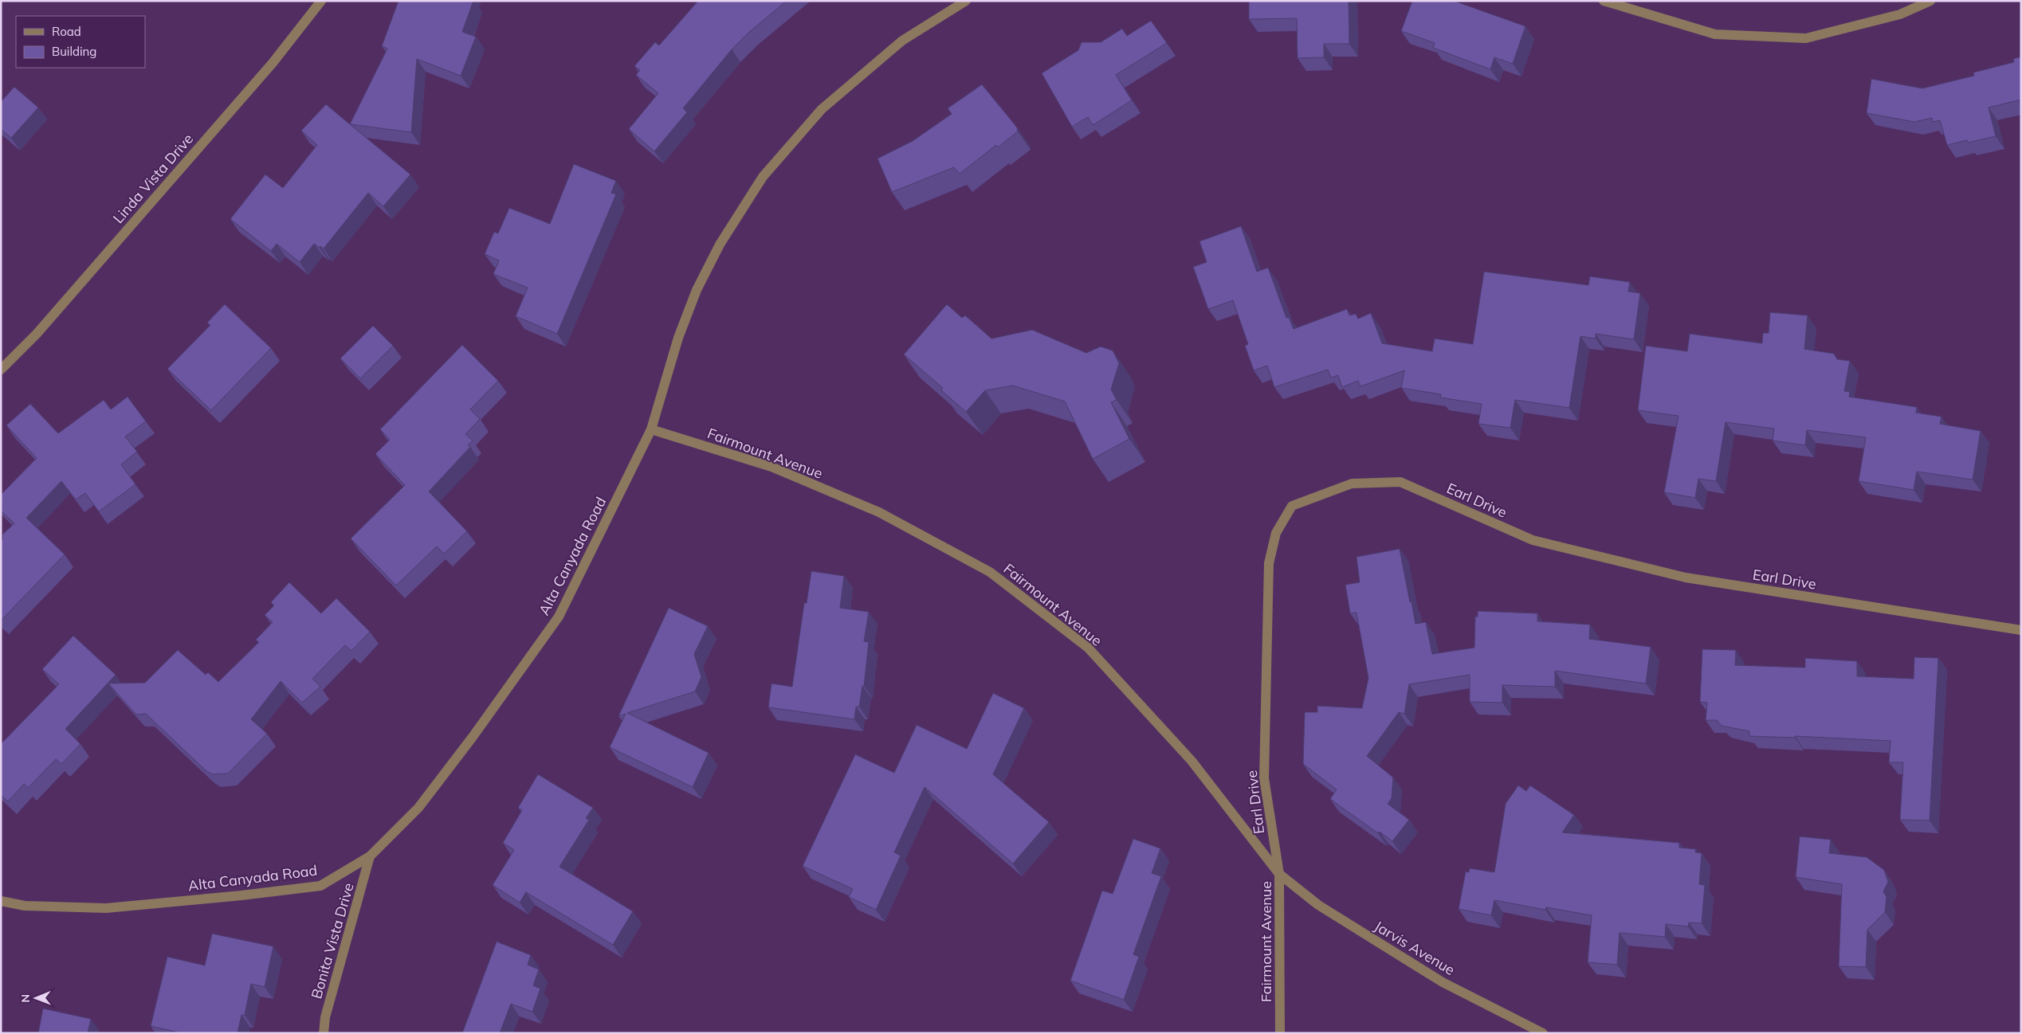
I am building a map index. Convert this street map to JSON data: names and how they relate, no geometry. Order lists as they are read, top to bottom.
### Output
{
  "streets": {
    "street": [
      "Linda Vista Drive",
      "Fairmount Avenue",
      "Earl Drive",
      "Alta Canyada Road",
      "Bonita Vista Drive",
      "Jarvis Avenue"
    ]
  },
  "crossings": [
    ["Fairmount Avenue", "Earl Drive"],
    ["Fairmount Avenue", "Alta Canyada Road"],
    ["Fairmount Avenue", "Jarvis Avenue"],
    ["Earl Drive", "Jarvis Avenue"],
    ["Alta Canyada Road", "Bonita Vista Drive"]
  ],
  "legend": ["Road", "Building"],
  "north": "left"
}
